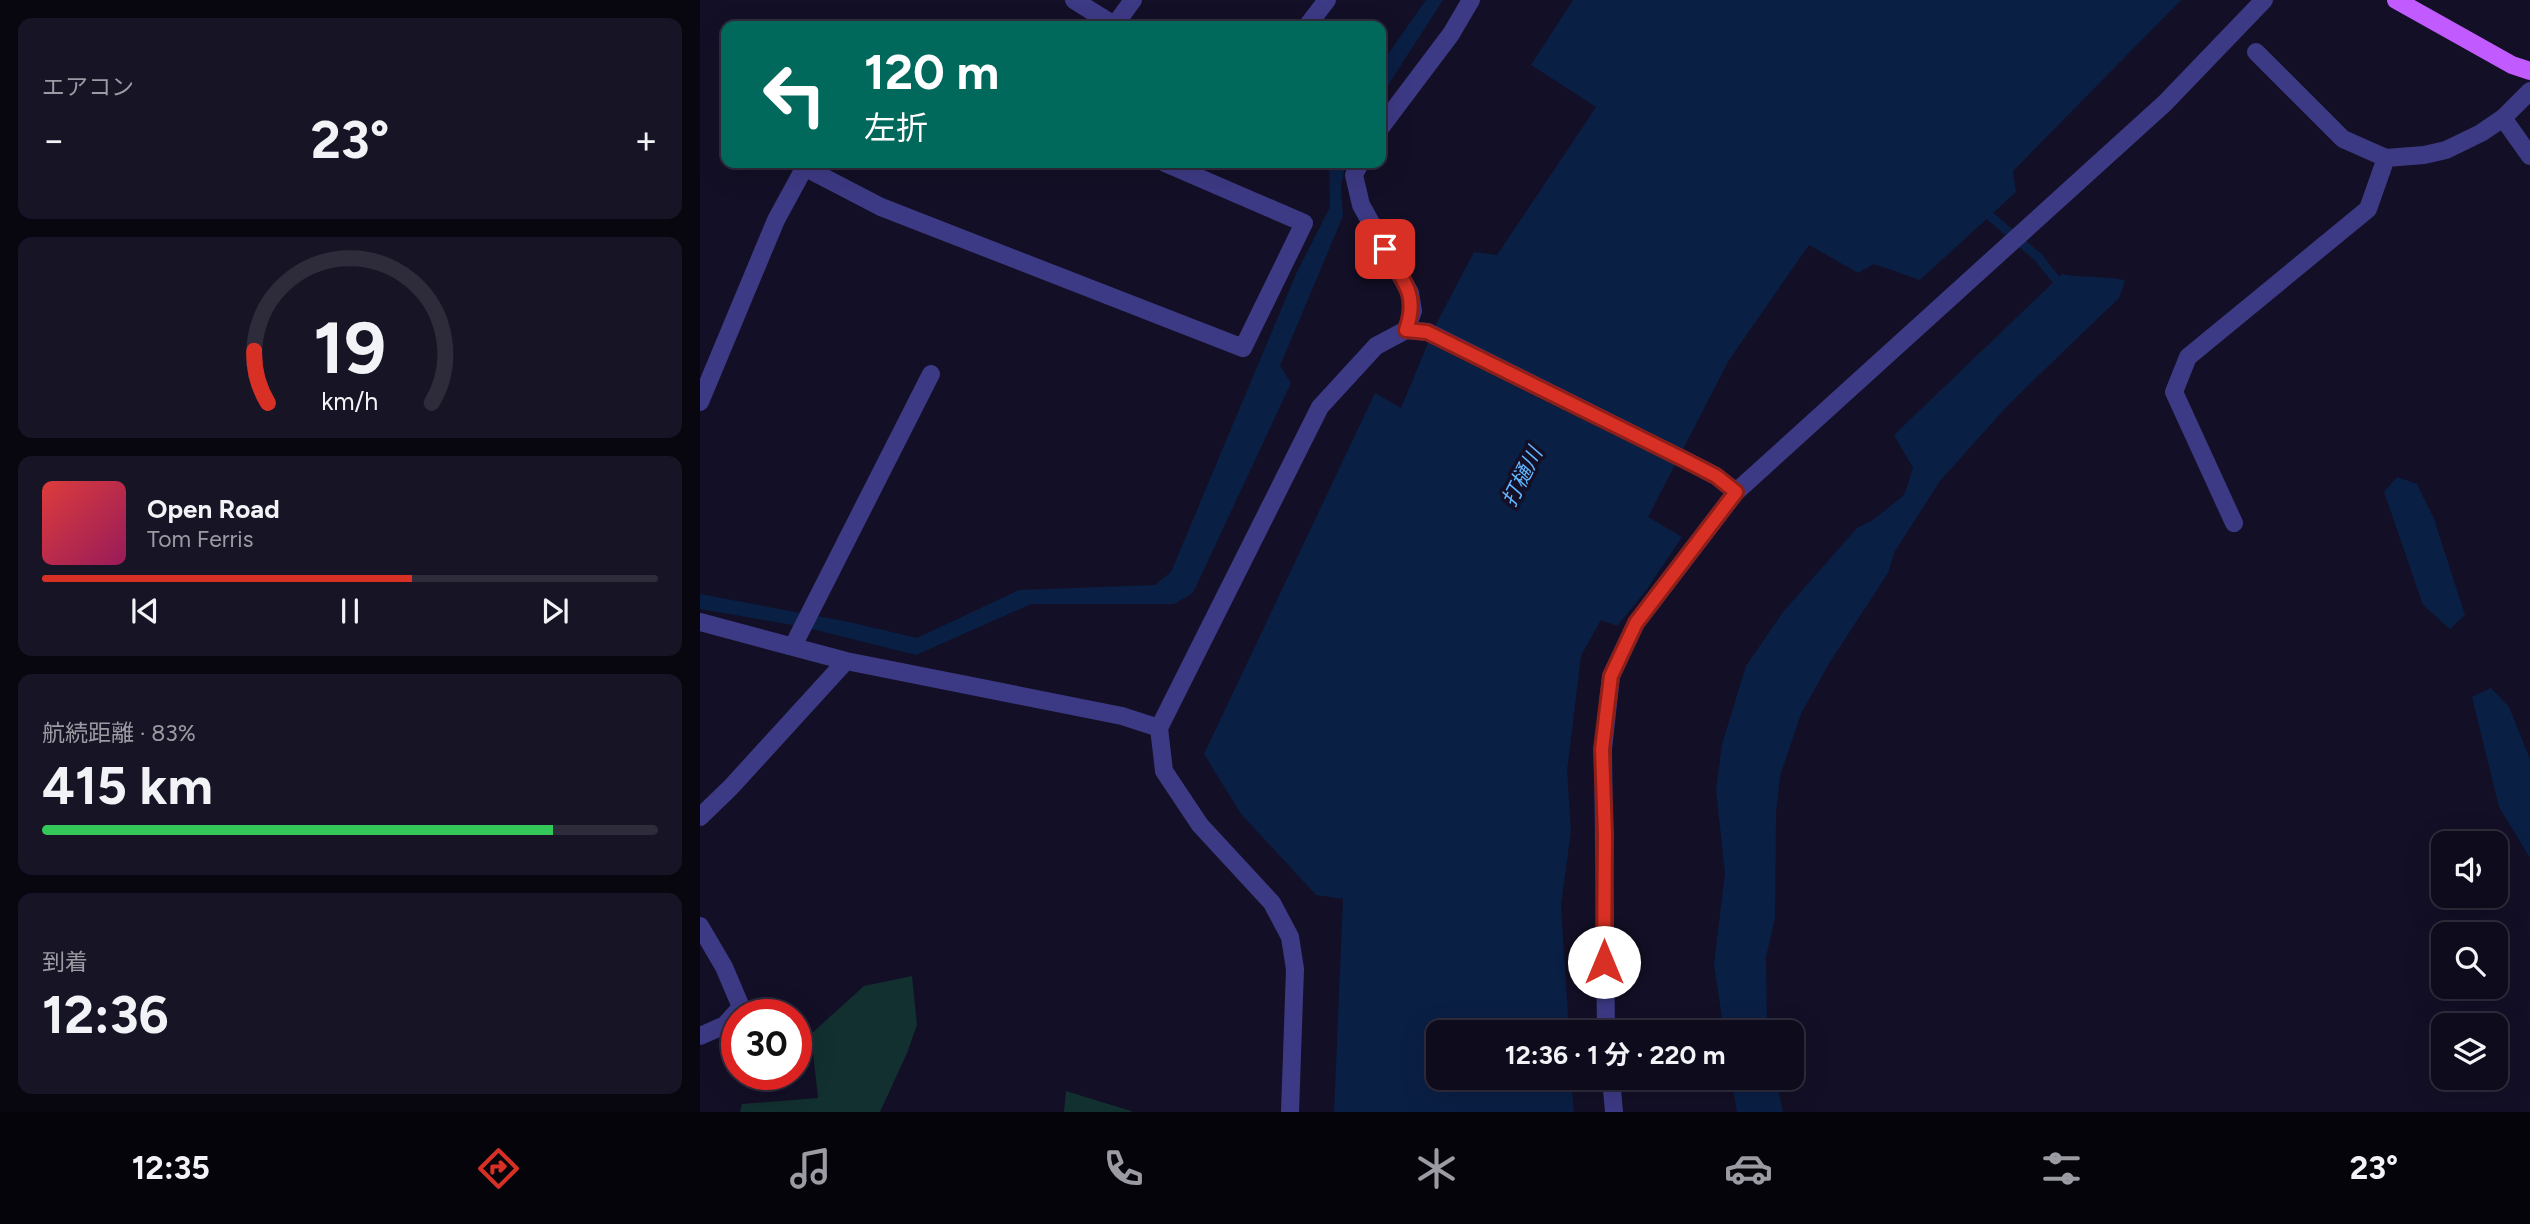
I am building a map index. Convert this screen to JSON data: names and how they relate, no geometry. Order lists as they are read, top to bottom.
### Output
{
  "water": ["打樋川"],
  "page": {
    "tile": [
      "エアコン",
      ["航続距離 · 83%", "415 km"],
      ["到着", "12:36"]
    ],
    "turn": ["120 m", "左折"],
    "heat": ["−", "23°", "+"],
    "song": ["Open Road", "Tom Ferris"],
    "limit": "30",
    "trip": "12:36 · 1 分 · 220 m",
    "tabs": ["12:35", "23°"],
    "gauge": ["19", "km/h"]
  }
}
